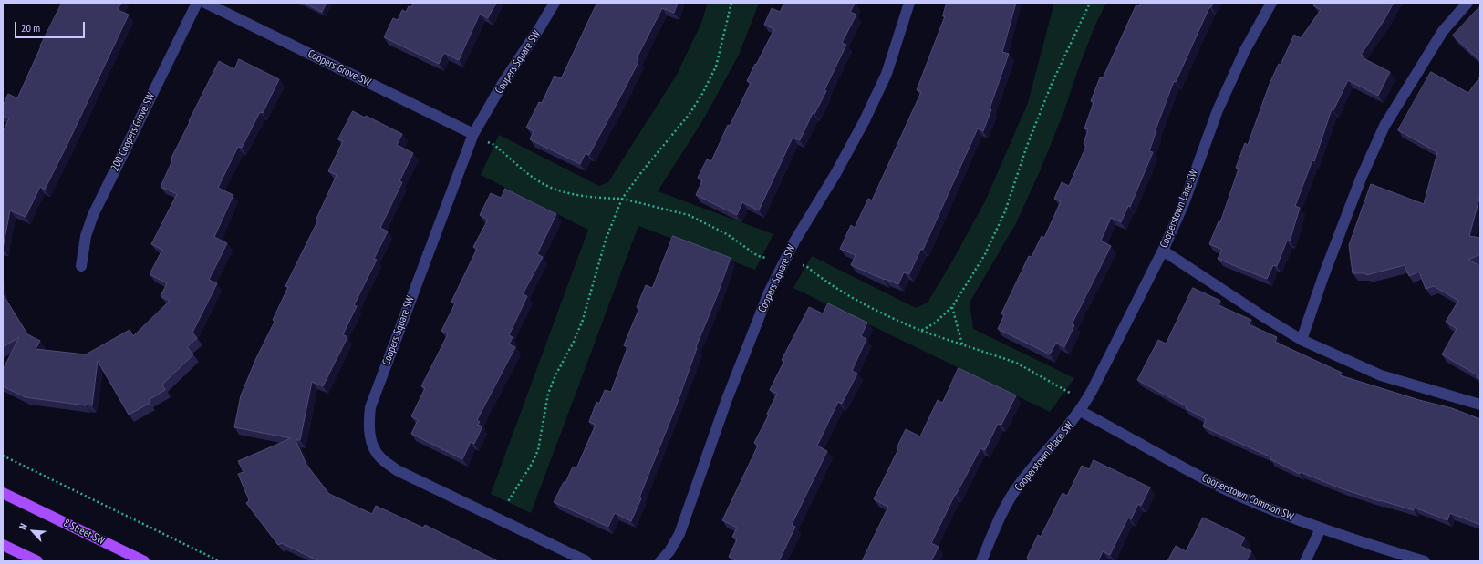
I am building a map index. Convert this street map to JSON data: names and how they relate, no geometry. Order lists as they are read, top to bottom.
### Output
{
  "streets": {
    "main road": ["8 Street SW"],
    "street": [
      "Coopers Square SW",
      "Coopers Grove SW",
      "200 Coopers Grove SW",
      "Cooperstown Lane SW",
      "Cooperstown Place SW",
      "Cooperstown Common SW"
    ]
  },
  "crossings": [
    ["Coopers Square SW", "Coopers Grove SW"],
    ["Cooperstown Lane SW", "Cooperstown Place SW"],
    ["Cooperstown Lane SW", "Cooperstown Common SW"],
    ["Cooperstown Place SW", "Cooperstown Common SW"]
  ],
  "scale_bar": "20 m",
  "north": "top left"
}
